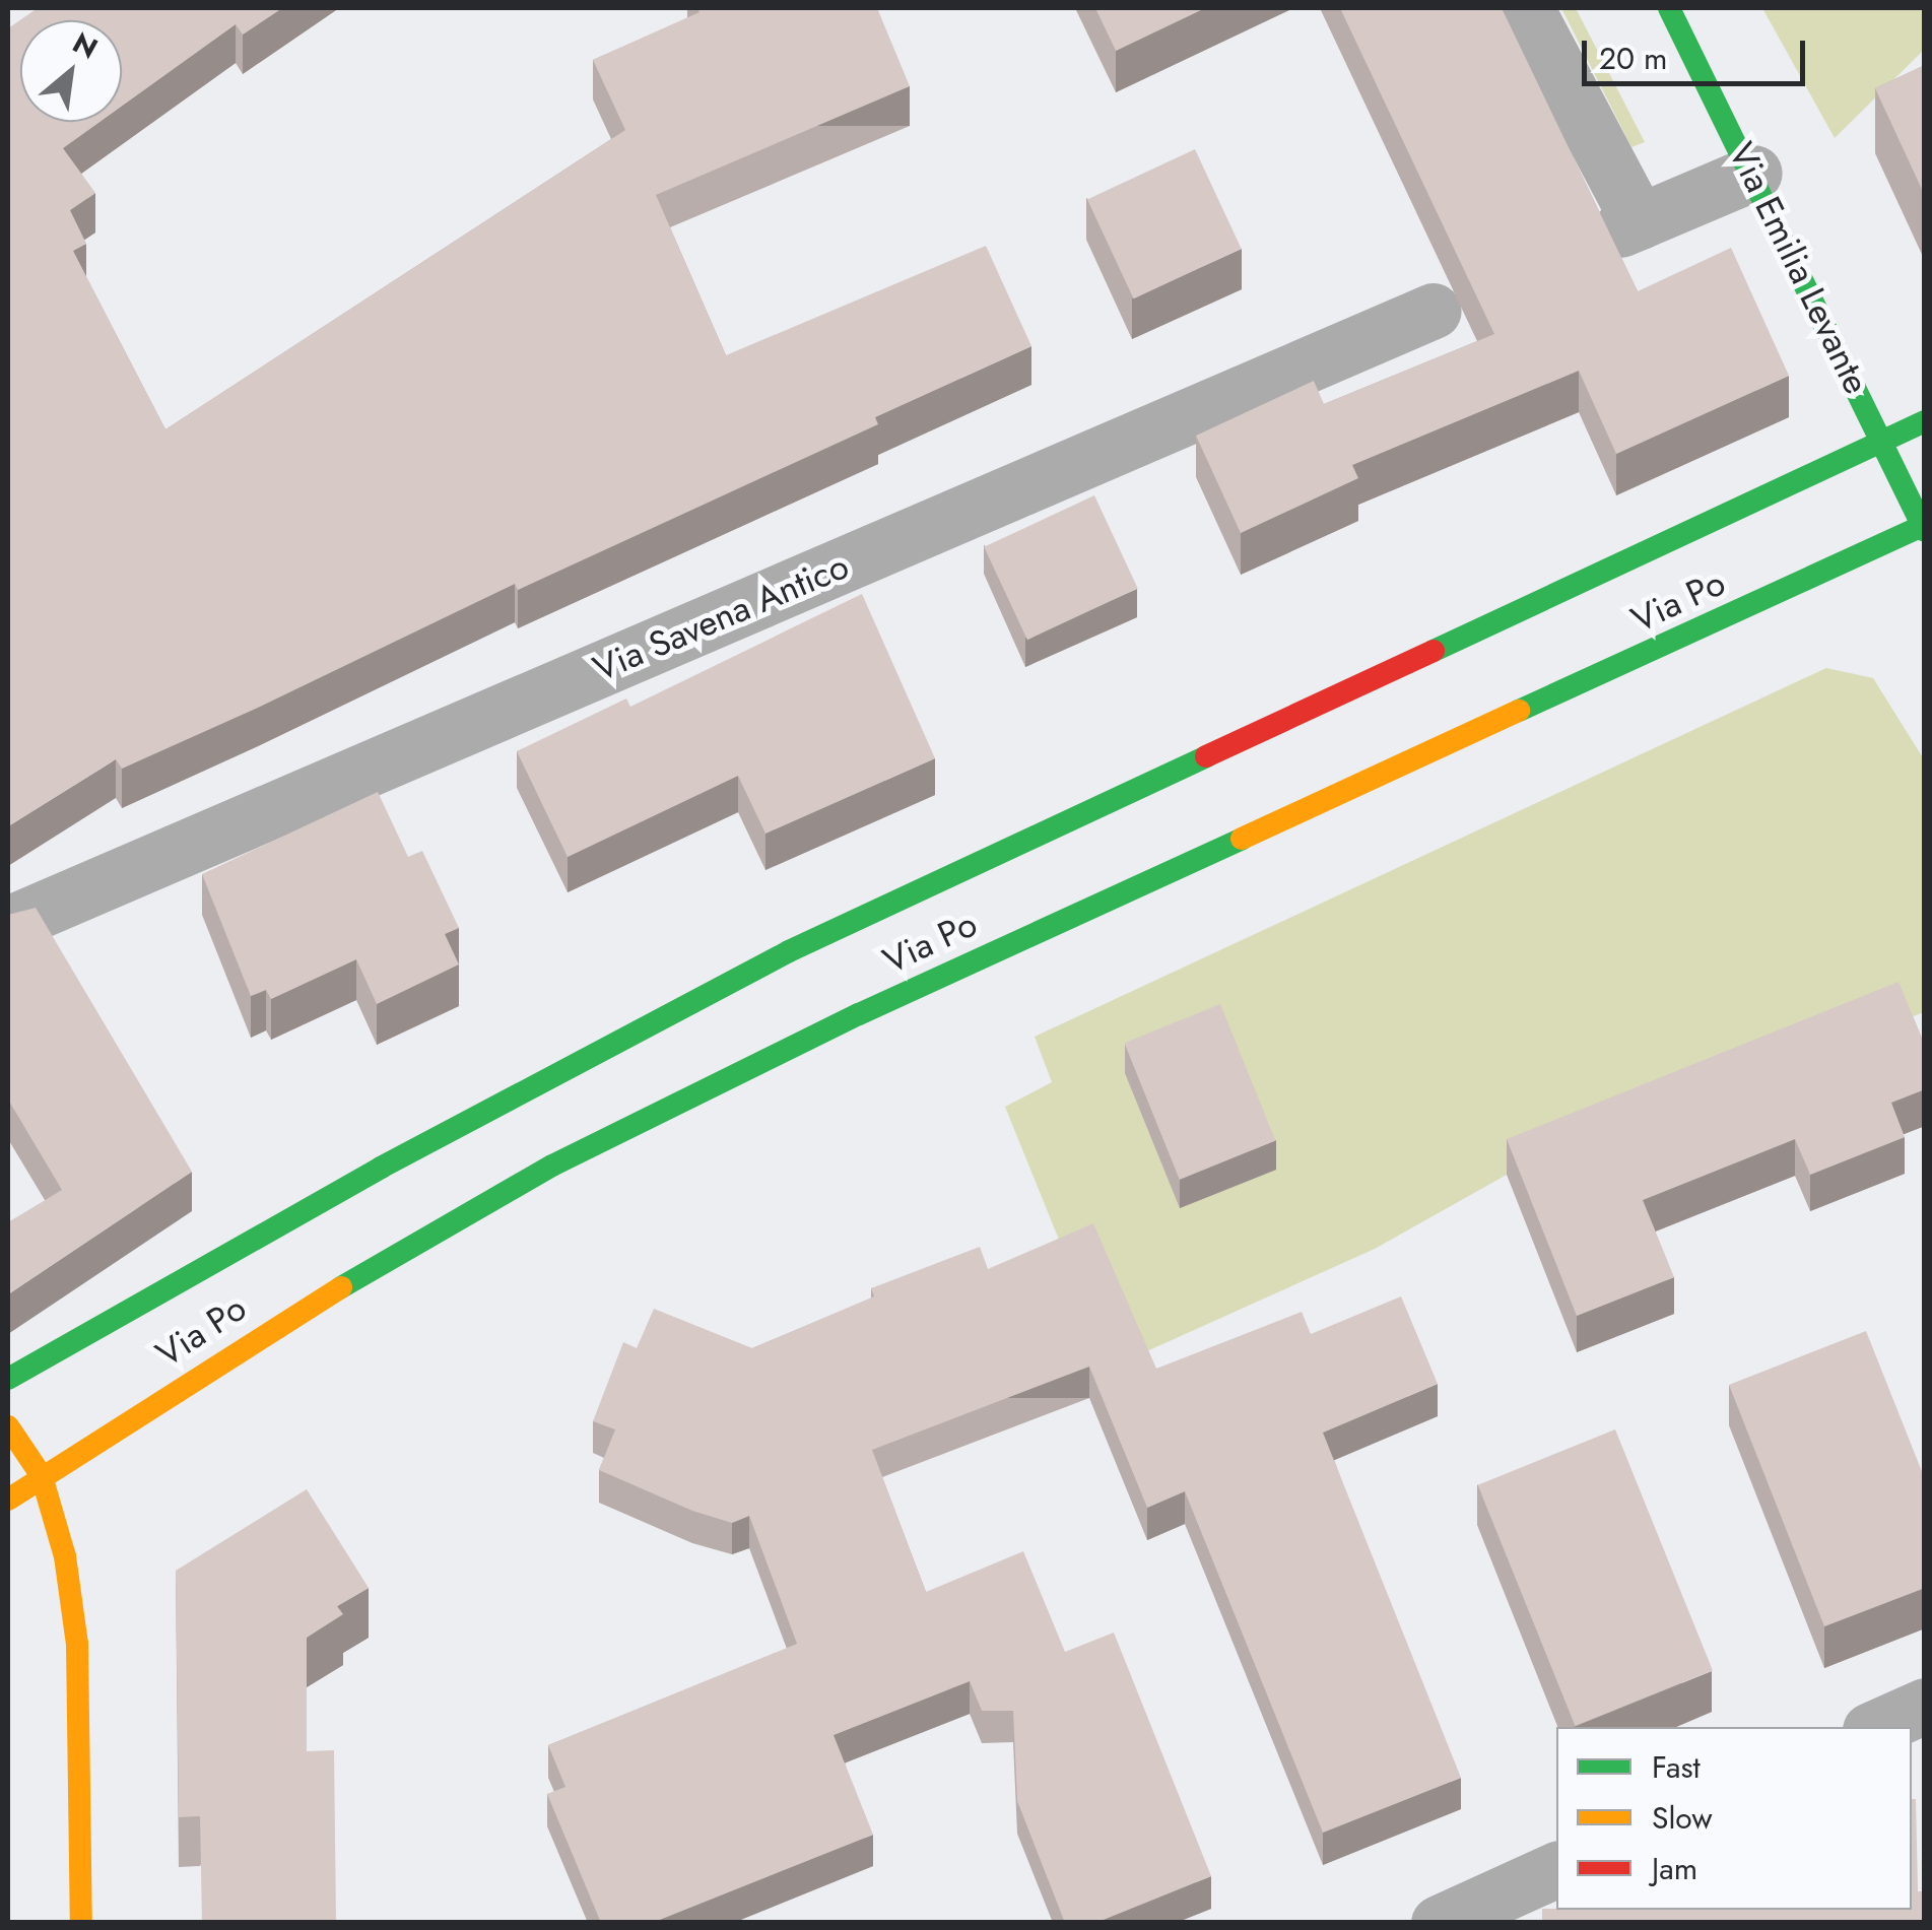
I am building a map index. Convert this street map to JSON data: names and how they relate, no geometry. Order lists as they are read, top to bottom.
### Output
{
  "streets": {
    "main road": ["Via Emilia Levante", "Via Po"],
    "street": ["Via Savena Antico"]
  },
  "crossings": [
    ["Via Emilia Levante", "Via Po"]
  ],
  "legend": ["Fast", "Slow", "Jam"],
  "scale_bar": "20 m",
  "north": "top right"
}
